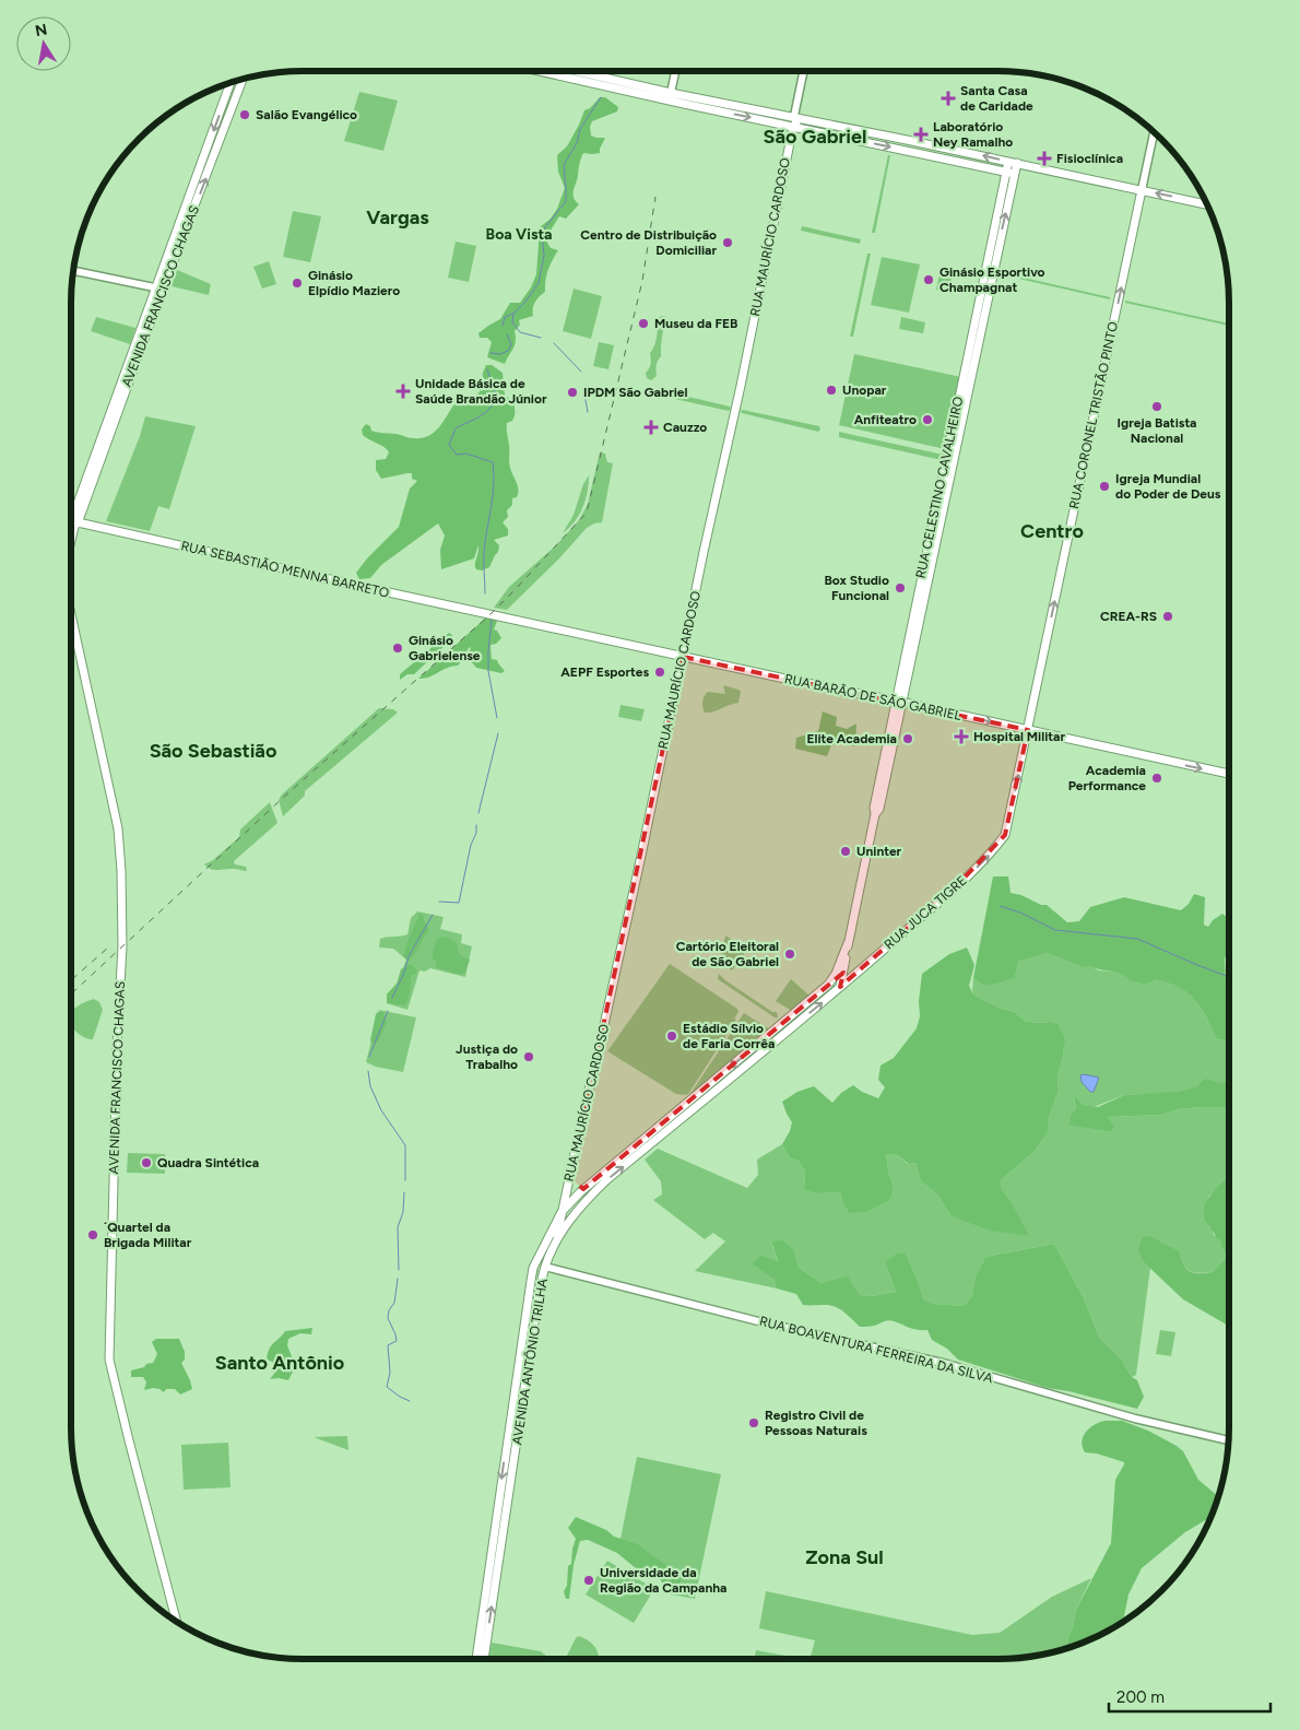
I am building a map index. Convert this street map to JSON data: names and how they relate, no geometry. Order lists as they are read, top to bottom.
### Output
{
  "streets": {
    "main road": [
      "RUA MAURÍCIO CARDOSO",
      "AVENIDA FRANCISCO CHAGAS",
      "RUA CORONEL TRISTÃO PINTO",
      "RUA CELESTINO CAVALHEIRO",
      "RUA SEBASTIÃO MENNA BARRETO",
      "RUA BARÃO DE SÃO GABRIEL",
      "RUA JUCA TIGRE",
      "AVENIDA ANTÔNIO TRILHA"
    ],
    "street": ["RUA BOAVENTURA FERREIRA DA SILVA"]
  },
  "crossings": [
    ["RUA MAURÍCIO CARDOSO", "RUA BARÃO DE SÃO GABRIEL"],
    ["RUA MAURÍCIO CARDOSO", "AVENIDA ANTÔNIO TRILHA"],
    ["AVENIDA FRANCISCO CHAGAS", "RUA SEBASTIÃO MENNA BARRETO"],
    ["RUA CORONEL TRISTÃO PINTO", "RUA BARÃO DE SÃO GABRIEL"],
    ["RUA CORONEL TRISTÃO PINTO", "RUA JUCA TIGRE"],
    ["RUA CELESTINO CAVALHEIRO", "RUA BARÃO DE SÃO GABRIEL"],
    ["RUA CELESTINO CAVALHEIRO", "RUA JUCA TIGRE"],
    ["RUA CELESTINO CAVALHEIRO", "AVENIDA ANTÔNIO TRILHA"],
    ["RUA SEBASTIÃO MENNA BARRETO", "RUA BARÃO DE SÃO GABRIEL"],
    ["RUA JUCA TIGRE", "AVENIDA ANTÔNIO TRILHA"],
    ["RUA BOAVENTURA FERREIRA DA SILVA", "AVENIDA ANTÔNIO TRILHA"]
  ],
  "one_way": ["RUA CORONEL TRISTÃO PINTO", "RUA BARÃO DE SÃO GABRIEL", "RUA JUCA TIGRE"],
  "districts": [
    "São Gabriel",
    "Vargas",
    "Boa Vista",
    "Centro",
    "São Sebastião",
    "Santo Antônio",
    "Zona Sul"
  ],
  "places": {
    "health": [
      "Santa Casa de Caridade",
      "Laboratório Ney Ramalho",
      "Fisioclínica",
      "Unidade Básica de Saúde Brandão Júnior",
      "Cauzzo",
      "Hospital Militar"
    ],
    "other": [
      "Salão Evangélico",
      "Centro de Distribuição Domiciliar",
      "Ginásio Esportivo Champagnat",
      "Ginásio Elpídio Maziero",
      "Museu da FEB",
      "Unopar",
      "IPDM São Gabriel",
      "Igreja Batista Nacional",
      "Anfiteatro",
      "Igreja Mundial do Poder de Deus",
      "Box Studio Funcional",
      "CREA-RS",
      "Ginásio Gabrielense",
      "AEPF Esportes",
      "Elite Academia",
      "Academia Performance",
      "Uninter",
      "Cartório Eleitoral de São Gabriel",
      "Estádio Sílvio de Faria Corrêa",
      "Justiça do Trabalho",
      "Quadra Sintética",
      "´Quartel da Brigada Militar",
      "Registro Civil de Pessoas Naturais",
      "Universidade da Região da Campanha"
    ]
  },
  "scale_bar": "200 m",
  "north": "top"
}
